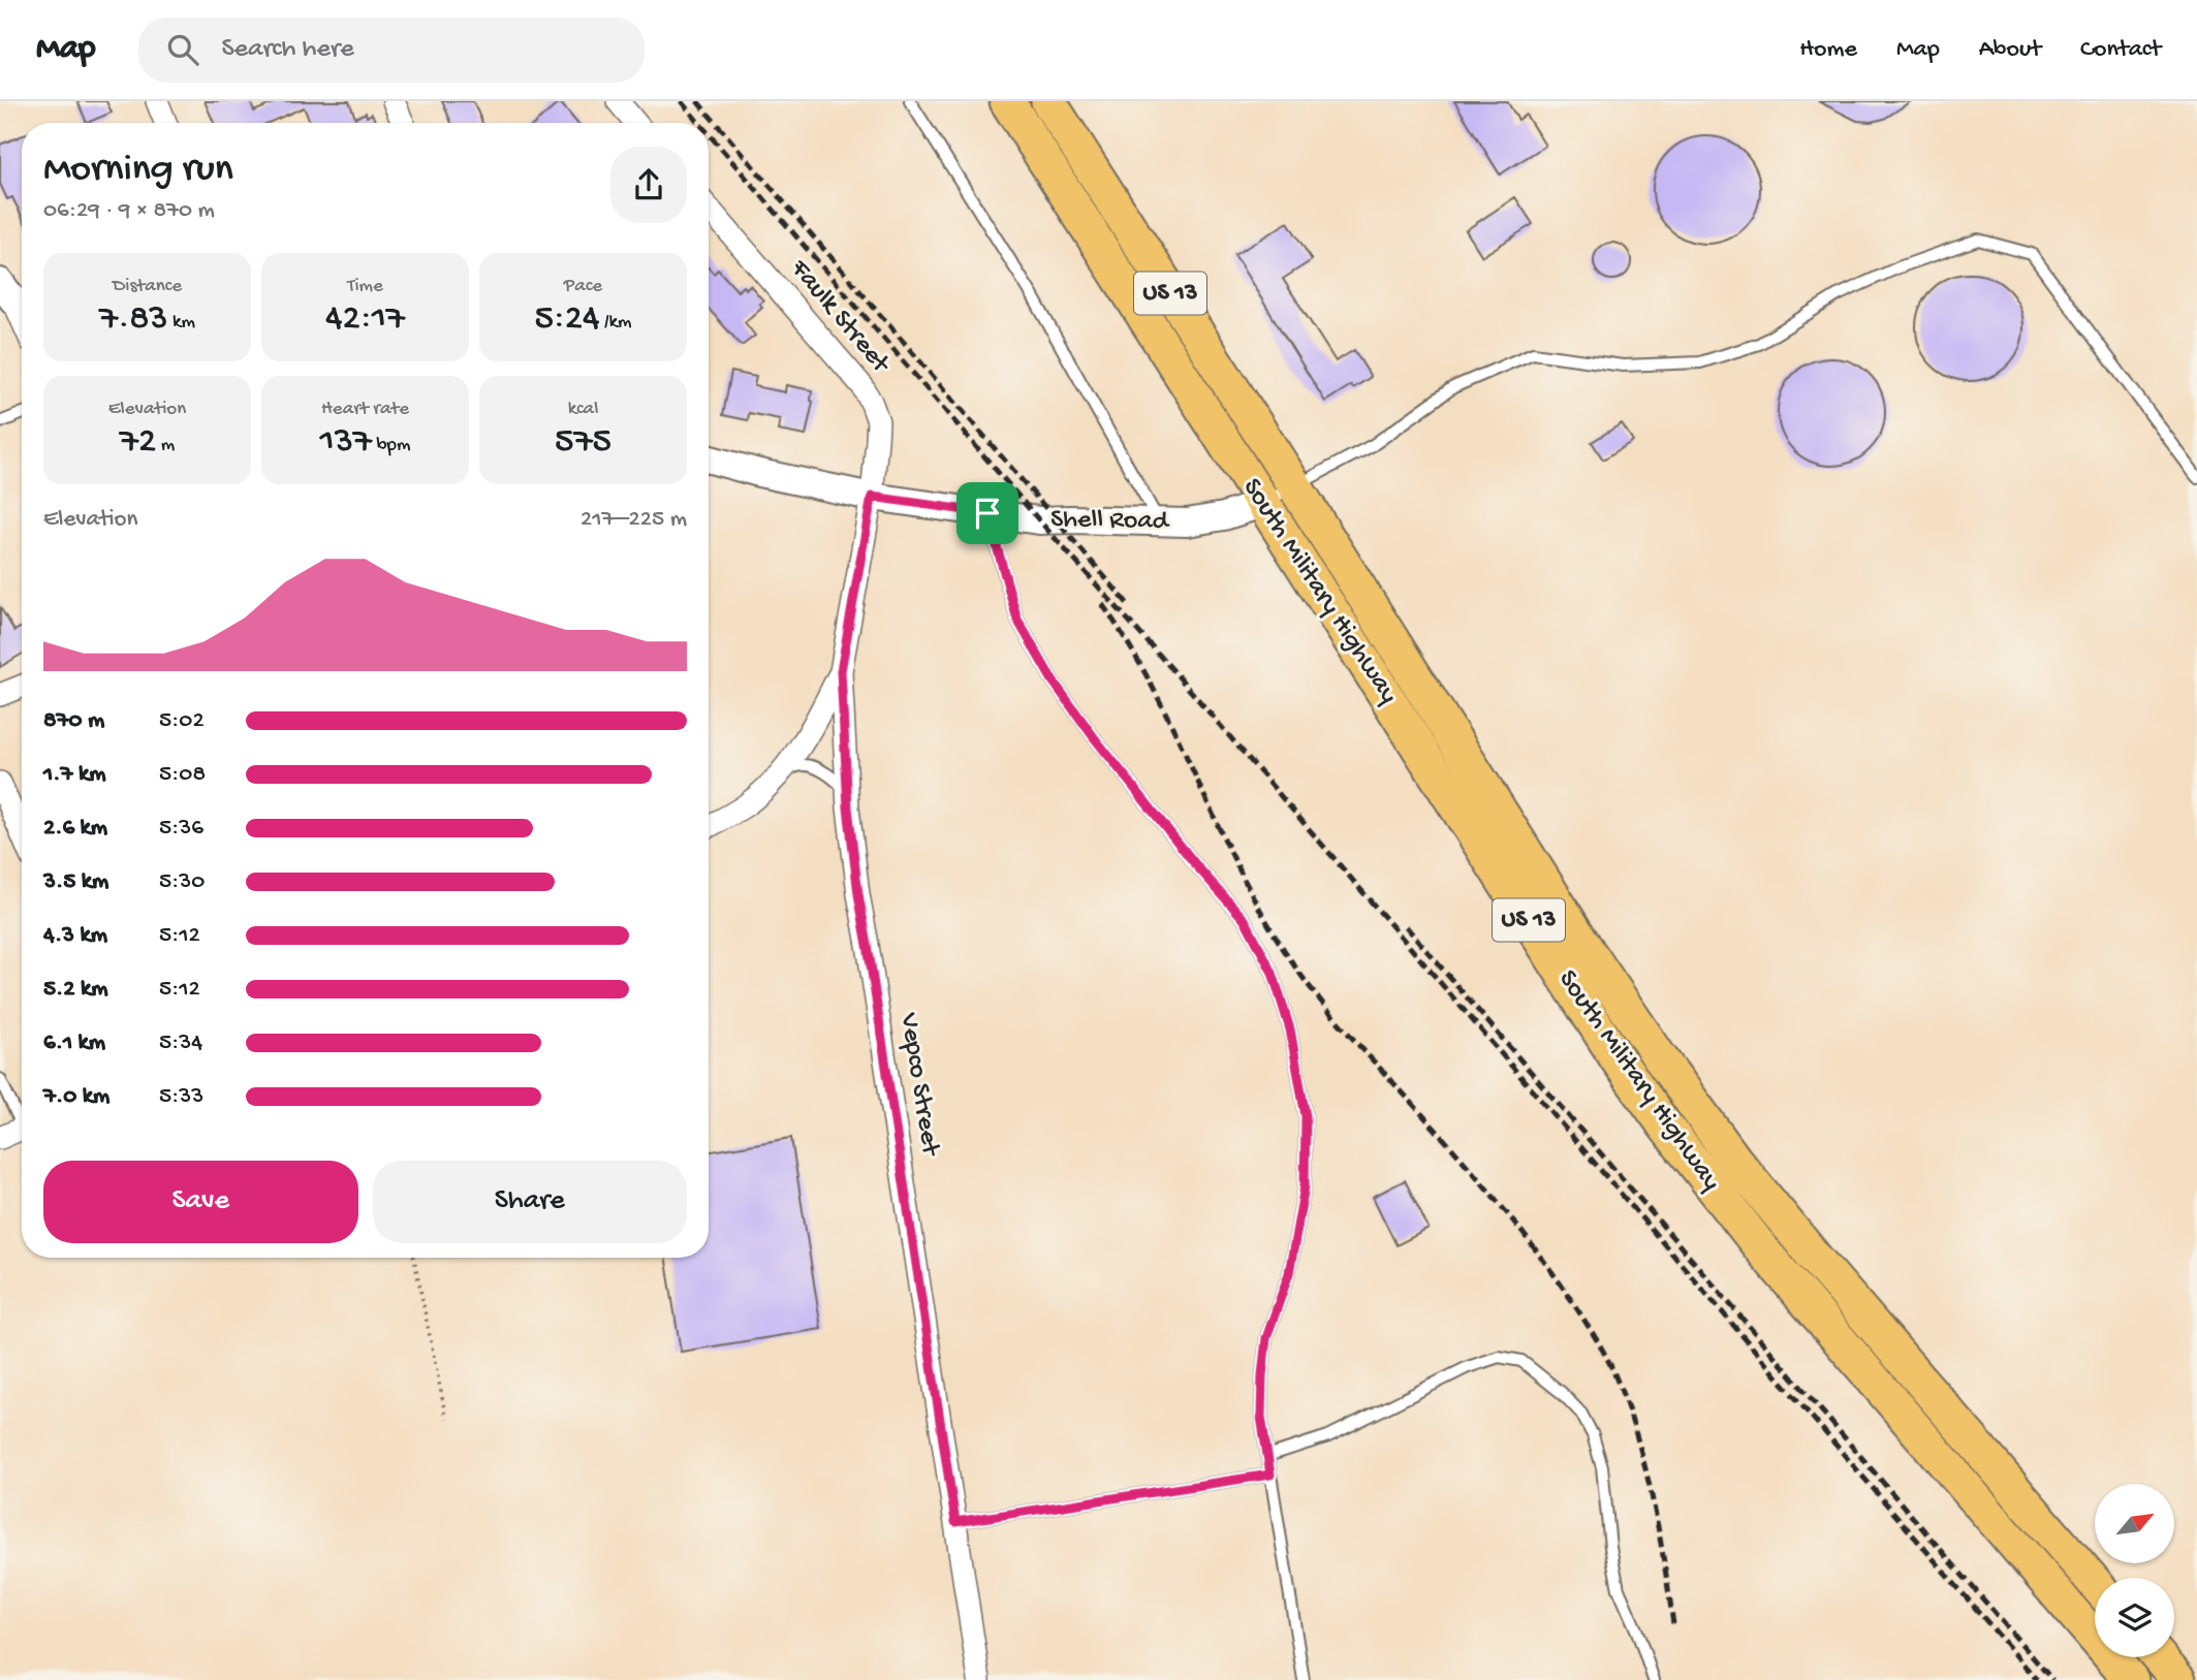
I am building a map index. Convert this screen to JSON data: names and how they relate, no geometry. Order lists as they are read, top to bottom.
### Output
{
  "streets": {
    "main road": ["US 13", "South Military Highway"],
    "street": ["Faulk Street", "Shell Road", "Vepco Street"]
  },
  "crossings": [
    ["Faulk Street", "Shell Road"],
    ["Faulk Street", "Vepco Street"],
    ["Shell Road", "South Military Highway"],
    ["Shell Road", "Vepco Street"]
  ],
  "north": "top right",
  "page": {
    "header": "Map",
    "search": "Search here",
    "nav": [
      "Home",
      "Map",
      "About",
      "Contact"
    ],
    "heading": ["Morning run", "06:29 · 9 × 870 m"],
    "stats": [
      ["Distance", "7.83 km"],
      ["Time", "42:17"],
      ["Pace", "5:24 /km"],
      ["Elevation", "72 m"],
      ["Heart rate", "137 bpm"],
      ["kcal", "575"]
    ],
    "chart": ["Elevation", "217–225 m"],
    "list": [
      {
        "name": "870 m",
        "note": "5:02"
      },
      {
        "name": "1.7 km",
        "note": "5:08"
      },
      {
        "name": "2.6 km",
        "note": "5:36"
      },
      {
        "name": "3.5 km",
        "note": "5:30"
      },
      {
        "name": "4.3 km",
        "note": "5:12"
      },
      {
        "name": "5.2 km",
        "note": "5:12"
      },
      {
        "name": "6.1 km",
        "note": "5:34"
      },
      {
        "name": "7.0 km",
        "note": "5:33"
      }
    ],
    "buttons": ["Save", "Share"]
  }
}
